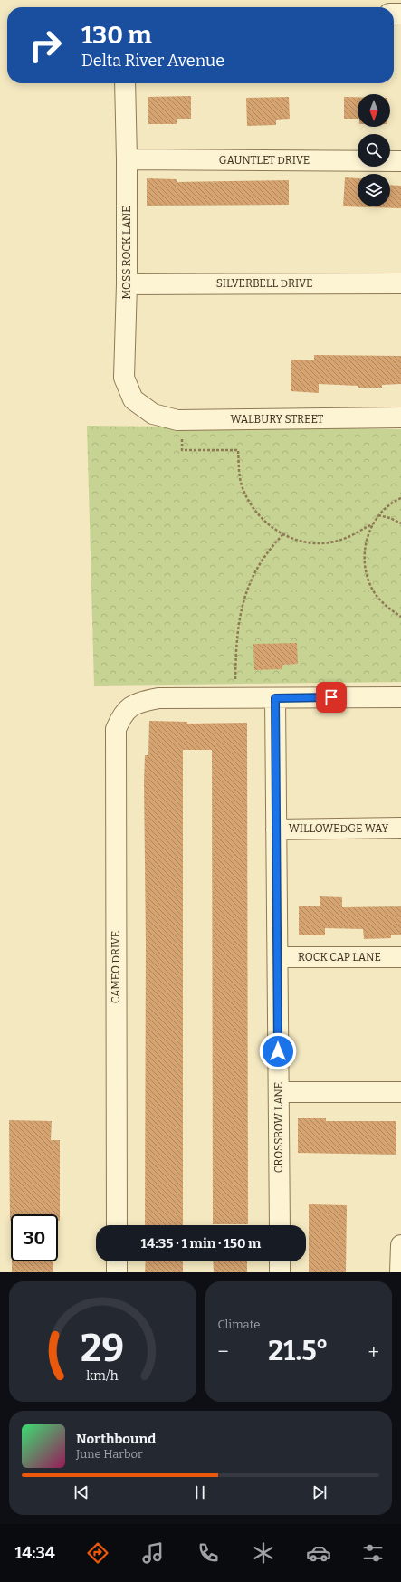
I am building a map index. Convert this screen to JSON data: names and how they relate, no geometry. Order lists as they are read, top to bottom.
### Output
{
  "streets": {
    "street": [
      "GAUNTLET DRIVE",
      "MOSS ROCK LANE",
      "SILVERBELL DRIVE",
      "WALBURY STREET",
      "WILLOWEDGE WAY",
      "ROCK CAP LANE",
      "CAMEO DRIVE",
      "CROSSBOW LANE"
    ]
  },
  "crossings": [
    ["GAUNTLET DRIVE", "MOSS ROCK LANE"],
    ["MOSS ROCK LANE", "SILVERBELL DRIVE"],
    ["MOSS ROCK LANE", "WALBURY STREET"],
    ["WILLOWEDGE WAY", "CROSSBOW LANE"],
    ["ROCK CAP LANE", "CROSSBOW LANE"]
  ],
  "north": "bottom",
  "page": {
    "turn": ["130 m", "Delta River Avenue"],
    "limit": "30",
    "trip": "14:35 · 1 min · 150 m",
    "tile": "Climate",
    "heat": ["−", "21.5°", "+"],
    "song": ["Northbound", "June Harbor"],
    "tabs": "14:34",
    "gauge": ["29", "km/h"]
  }
}
